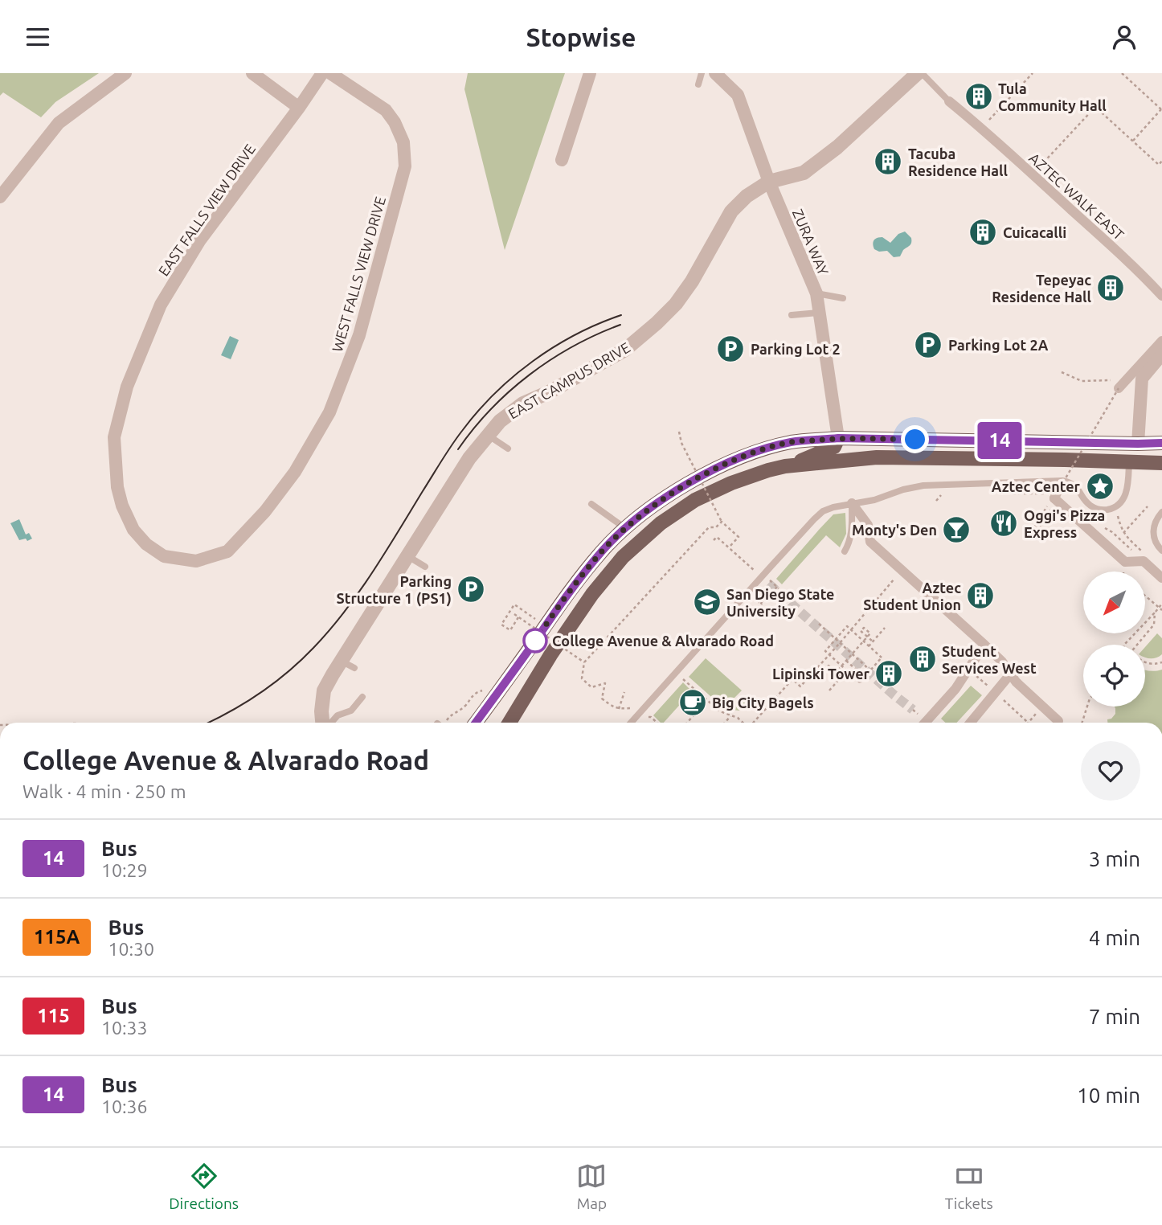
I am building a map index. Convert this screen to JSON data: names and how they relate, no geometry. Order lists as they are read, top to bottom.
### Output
{
  "streets": {
    "street": [
      "AZTEC WALK EAST",
      "EAST FALLS VIEW DRIVE",
      "ZURA WAY",
      "WEST FALLS VIEW DRIVE",
      "EAST CAMPUS DRIVE"
    ]
  },
  "crossings": [
    ["AZTEC WALK EAST", "EAST CAMPUS DRIVE"],
    ["EAST FALLS VIEW DRIVE", "WEST FALLS VIEW DRIVE"],
    ["ZURA WAY", "EAST CAMPUS DRIVE"]
  ],
  "places": {
    "building": [
      "Tula Community Hall",
      "Tacuba Residence Hall",
      "Cuicacalli",
      "Tepeyac Residence Hall",
      "Aztec Student Union",
      "Student Services West",
      "Lipinski Tower"
    ],
    "parking": ["Parking Lot 2A", "Parking Lot 2", "Parking Structure 1 (PS1)"],
    "place": ["Aztec Center"],
    "restaurant": ["Oggi's Pizza Express"],
    "bar": ["Monty's Den"],
    "school or university": ["San Diego State University"],
    "other": ["College Avenue & Alvarado Road"],
    "cafe": ["Big City Bagels"]
  },
  "lines": ["bus line 14"],
  "north": "bottom left",
  "page": {
    "header": "Stopwise",
    "on_map": "14",
    "heading": ["College Avenue & Alvarado Road", "Walk · 4 min · 250 m"],
    "list": [
      {
        "mark": "14",
        "name": "Bus",
        "note": "10:29",
        "value": "3 min"
      },
      {
        "mark": "115A",
        "name": "Bus",
        "note": "10:30",
        "value": "4 min"
      },
      {
        "mark": "115",
        "name": "Bus",
        "note": "10:33",
        "value": "7 min"
      },
      {
        "mark": "14",
        "name": "Bus",
        "note": "10:36",
        "value": "10 min"
      }
    ],
    "tabs": ["Directions", "Map", "Tickets"]
  }
}
